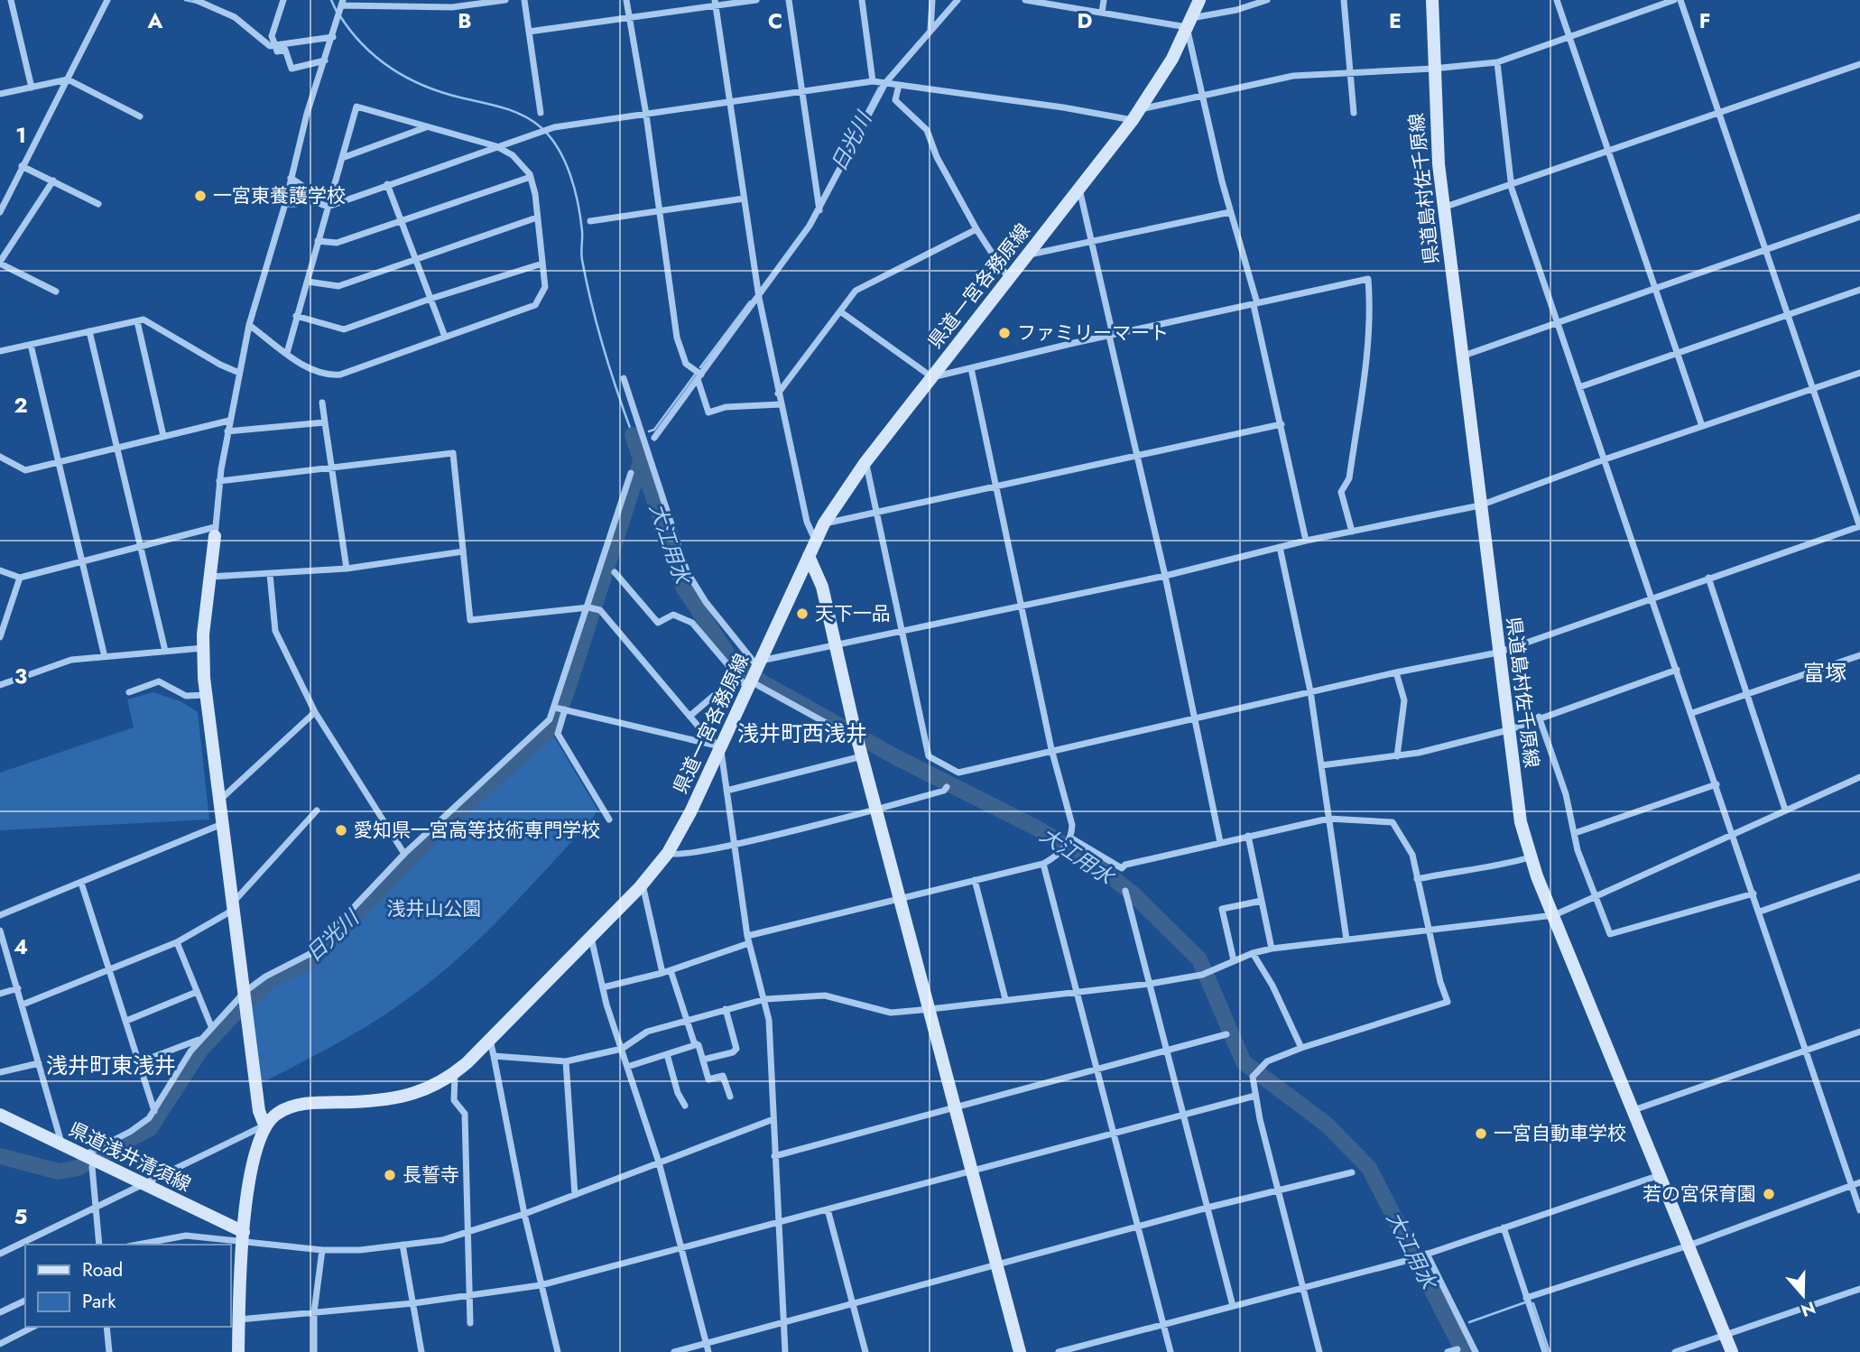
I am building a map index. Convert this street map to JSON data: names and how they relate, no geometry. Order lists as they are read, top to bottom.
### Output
{
  "streets": {
    "main road": ["県道島村佐千原線", "県道一宮各務原線", "県道浅井清須線"]
  },
  "districts": ["富塚", "浅井町西浅井", "浅井町東浅井"],
  "water": ["日光川", "大江用水"],
  "parks": ["浅井山公園"],
  "places": [
    "一宮東養護学校",
    "ファミリーマート",
    "天下一品",
    "愛知県一宮高等技術専門学校",
    "一宮自動車学校",
    "長誓寺",
    "若の宮保育園"
  ],
  "legend": ["Road", "Park"],
  "north": "bottom",
  "grid": {
    "columns": [
      "A",
      "B",
      "C",
      "D",
      "E",
      "F"
    ],
    "rows": [
      "1",
      "2",
      "3",
      "4",
      "5"
    ]
  }
}
